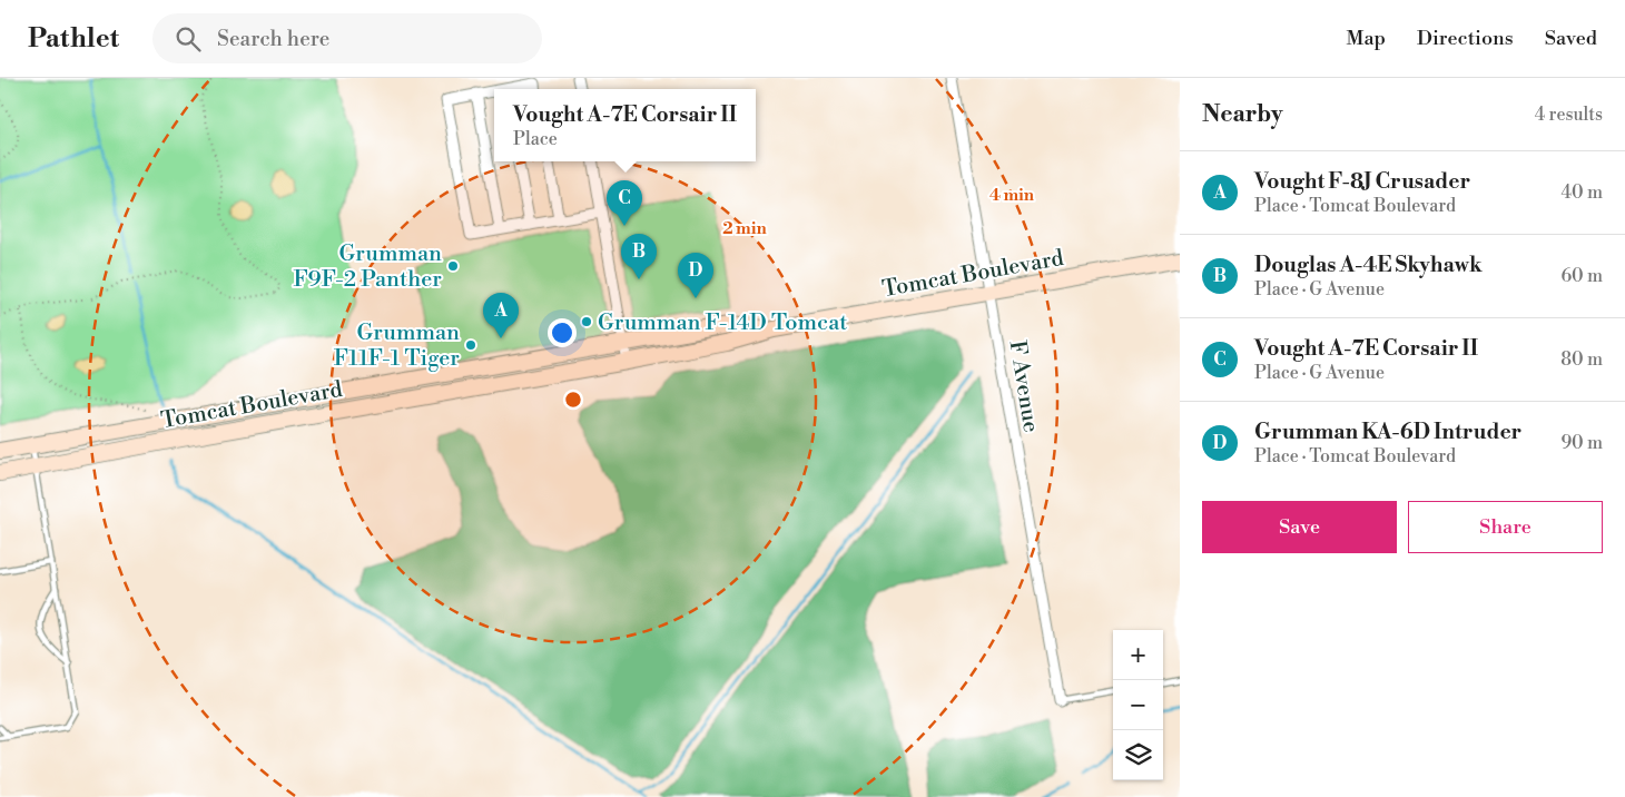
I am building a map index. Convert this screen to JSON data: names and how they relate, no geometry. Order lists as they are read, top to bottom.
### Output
{
  "streets": {
    "main road": ["Tomcat Boulevard"],
    "street": ["F Avenue"]
  },
  "crossings": [
    ["Tomcat Boulevard", "F Avenue"]
  ],
  "places": ["Grumman F9F-2 Panther", "Grumman F-14D Tomcat", "Grumman F11F-1 Tiger"],
  "page": {
    "header": "Pathlet",
    "search": "Search here",
    "nav": ["Map", "Directions", "Saved"],
    "heading": ["Nearby", "4 results"],
    "popup": ["Vought A-7E Corsair II", "Place"],
    "list": [
      {
        "mark": "A",
        "name": "Vought F-8J Crusader",
        "note": "Place · Tomcat Boulevard",
        "value": "40 m"
      },
      {
        "mark": "B",
        "name": "Douglas A-4E Skyhawk",
        "note": "Place · G Avenue",
        "value": "60 m"
      },
      {
        "mark": "C",
        "name": "Vought A-7E Corsair II",
        "note": "Place · G Avenue",
        "value": "80 m"
      },
      {
        "mark": "D",
        "name": "Grumman KA-6D Intruder",
        "note": "Place · Tomcat Boulevard",
        "value": "90 m"
      }
    ],
    "pins": [
      "C",
      "B",
      "D",
      "A"
    ],
    "buttons": ["Save", "Share"],
    "map_buttons": ["+", "−"]
  },
  "rings": ["4 min", "2 min"]
}
